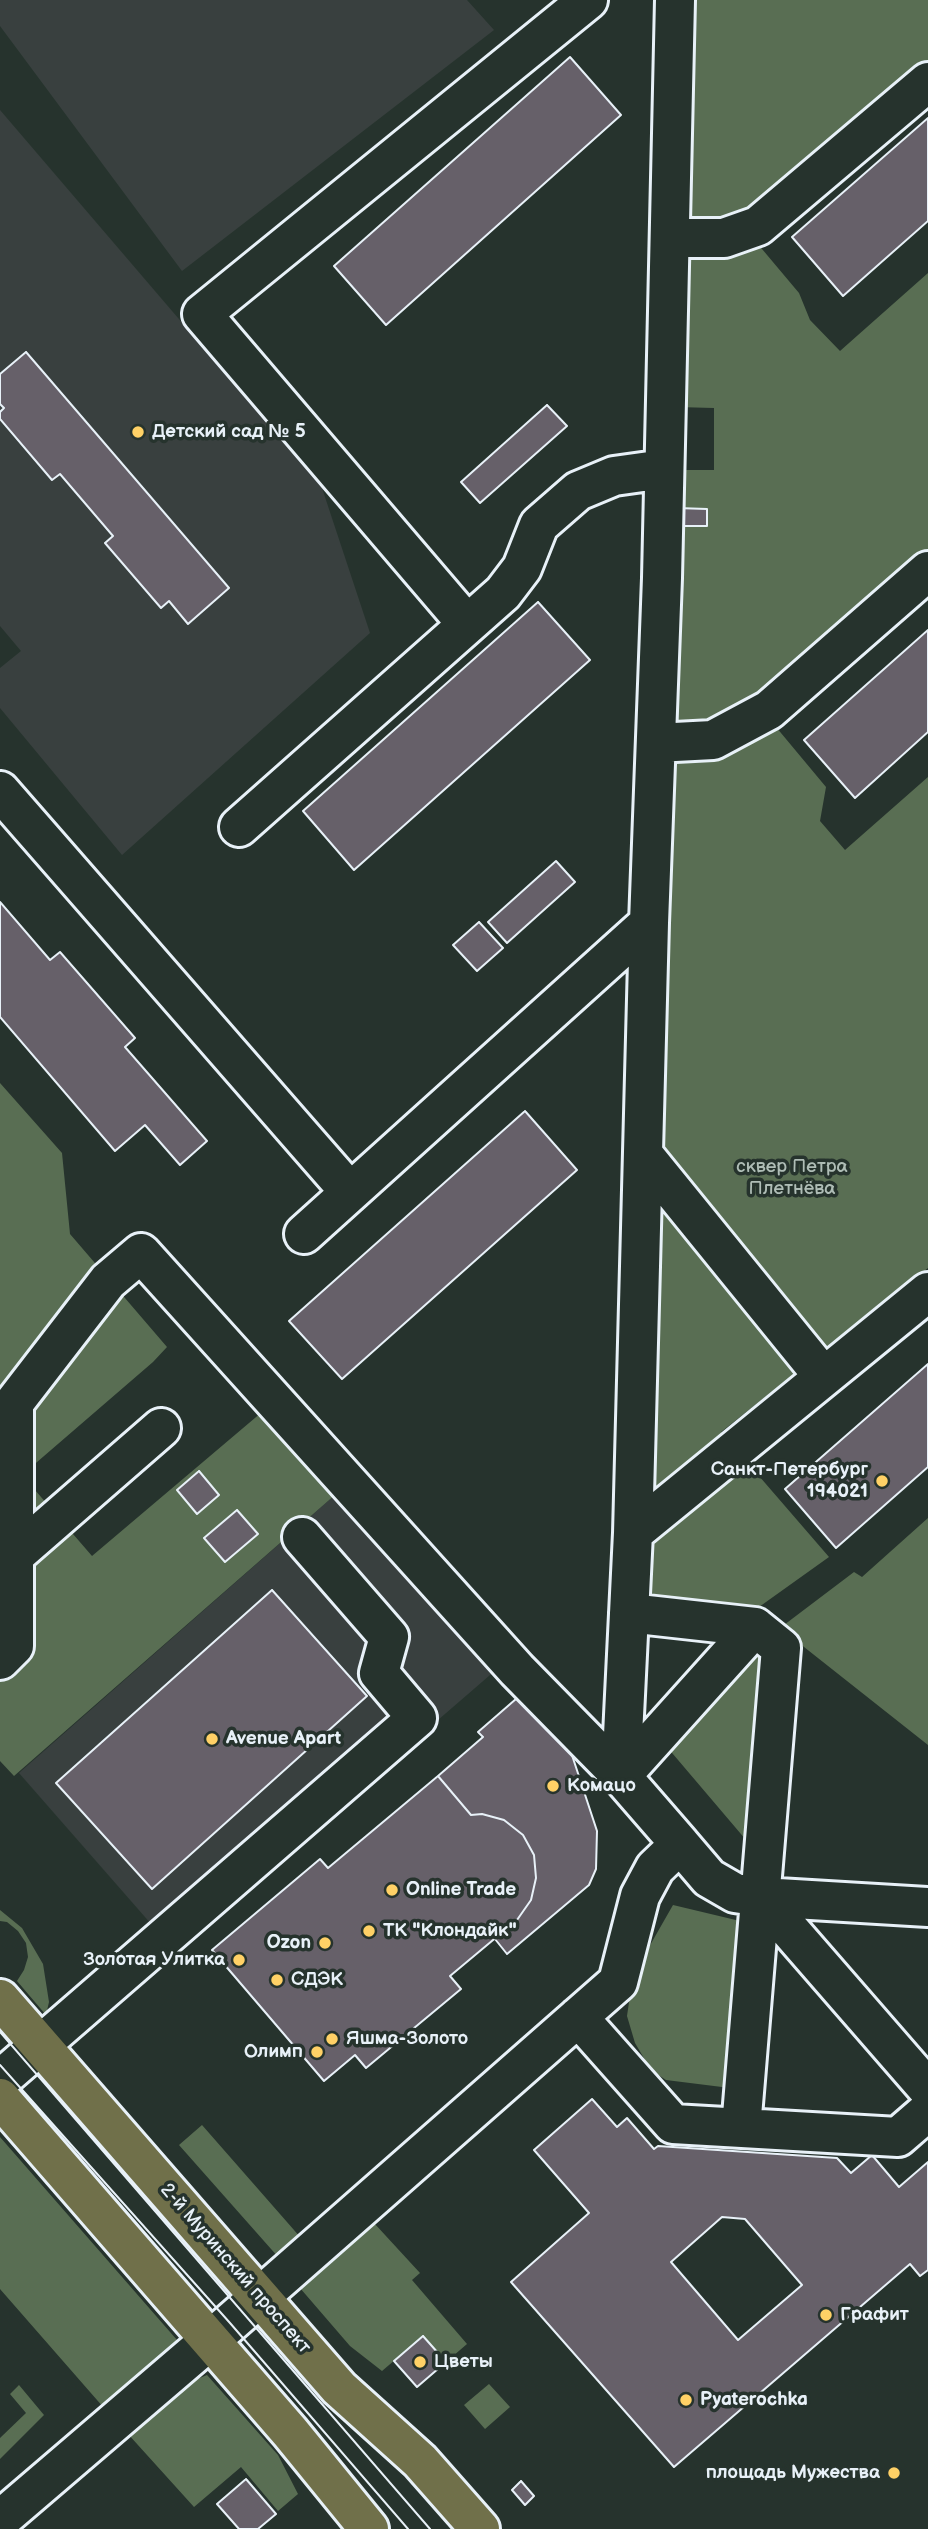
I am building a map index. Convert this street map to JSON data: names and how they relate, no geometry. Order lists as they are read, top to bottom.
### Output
{
  "streets": {
    "main road": ["2-й Муринский проспект"]
  },
  "parks": ["сквер Петра Плетнёва"],
  "places": [
    "Детский сад № 5",
    "Санкт-Петербург 194021",
    "Avenue Apart",
    "Комацо",
    "Online Trade",
    "ТК \"Клондайк\"",
    "Ozon",
    "Золотая Улитка",
    "СДЭК",
    "Яшма-Золото",
    "Олимп",
    "Графит",
    "Цветы",
    "Pyaterochka",
    "площадь Мужества"
  ]
}
